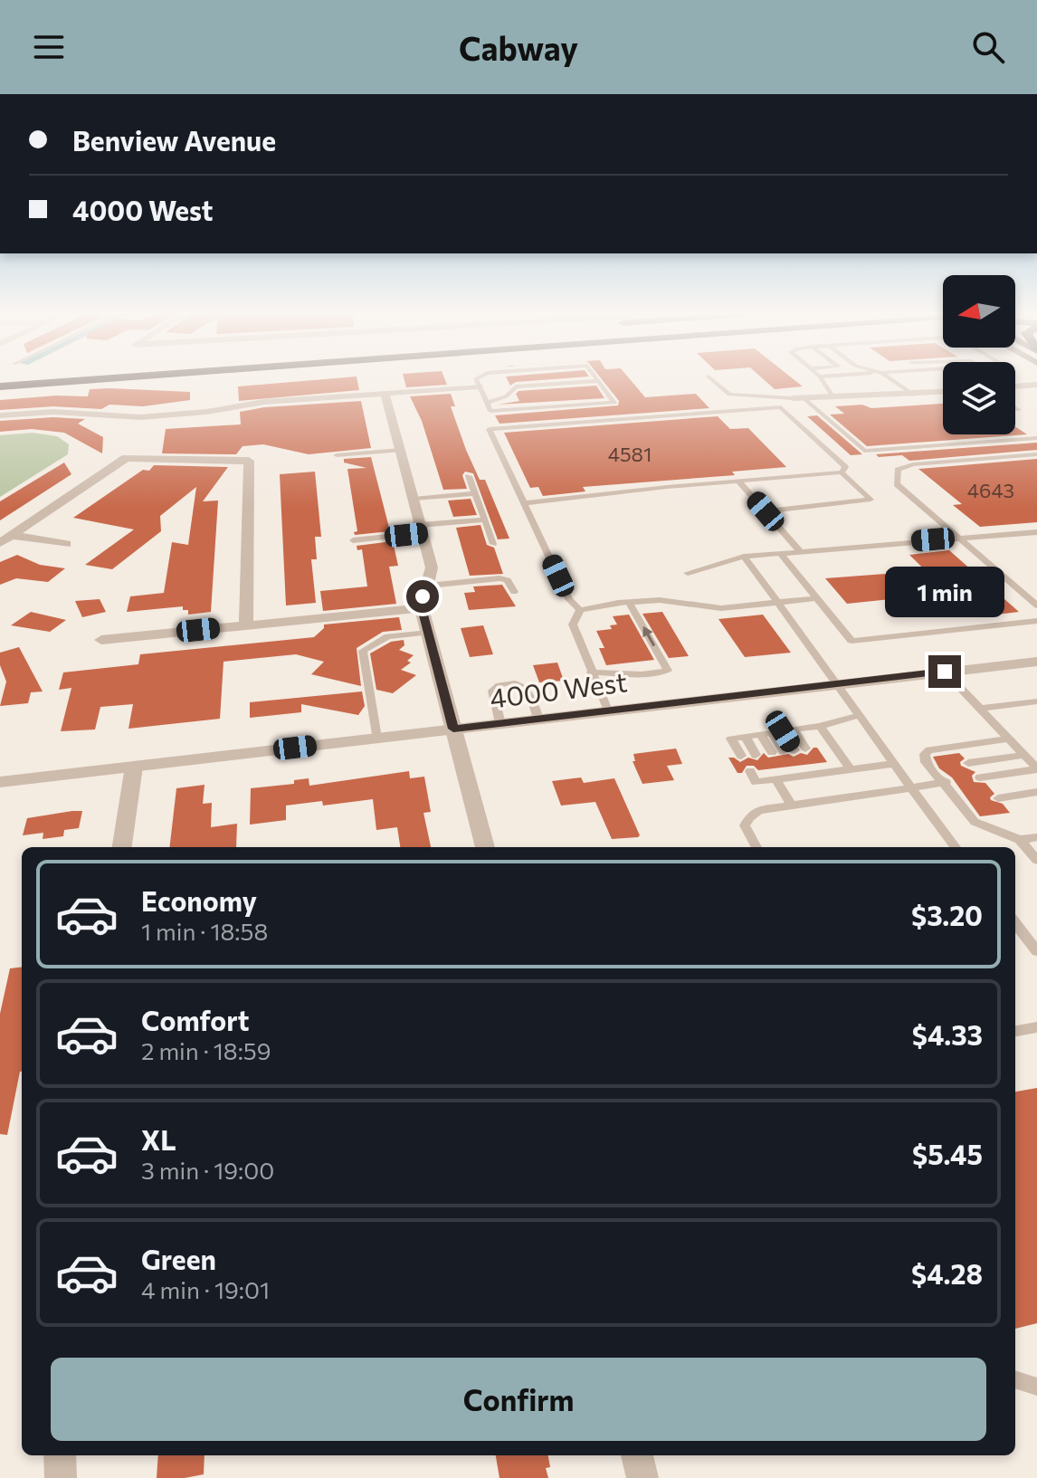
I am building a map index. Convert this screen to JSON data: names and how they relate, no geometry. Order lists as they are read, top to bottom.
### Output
{
  "streets": {
    "street": ["4000 West"]
  },
  "house_numbers": ["4581", "4643"],
  "north": "left",
  "page": {
    "header": "Cabway",
    "banner": ["Benview Avenue", "4000 West"],
    "bubble": "1 min",
    "list": [
      {
        "name": "Economy",
        "note": "1 min · 18:58",
        "value": "$3.20"
      },
      {
        "name": "Comfort",
        "note": "2 min · 18:59",
        "value": "$4.33"
      },
      {
        "name": "XL",
        "note": "3 min · 19:00",
        "value": "$5.45"
      },
      {
        "name": "Green",
        "note": "4 min · 19:01",
        "value": "$4.28"
      }
    ],
    "buttons": "Confirm"
  }
}
